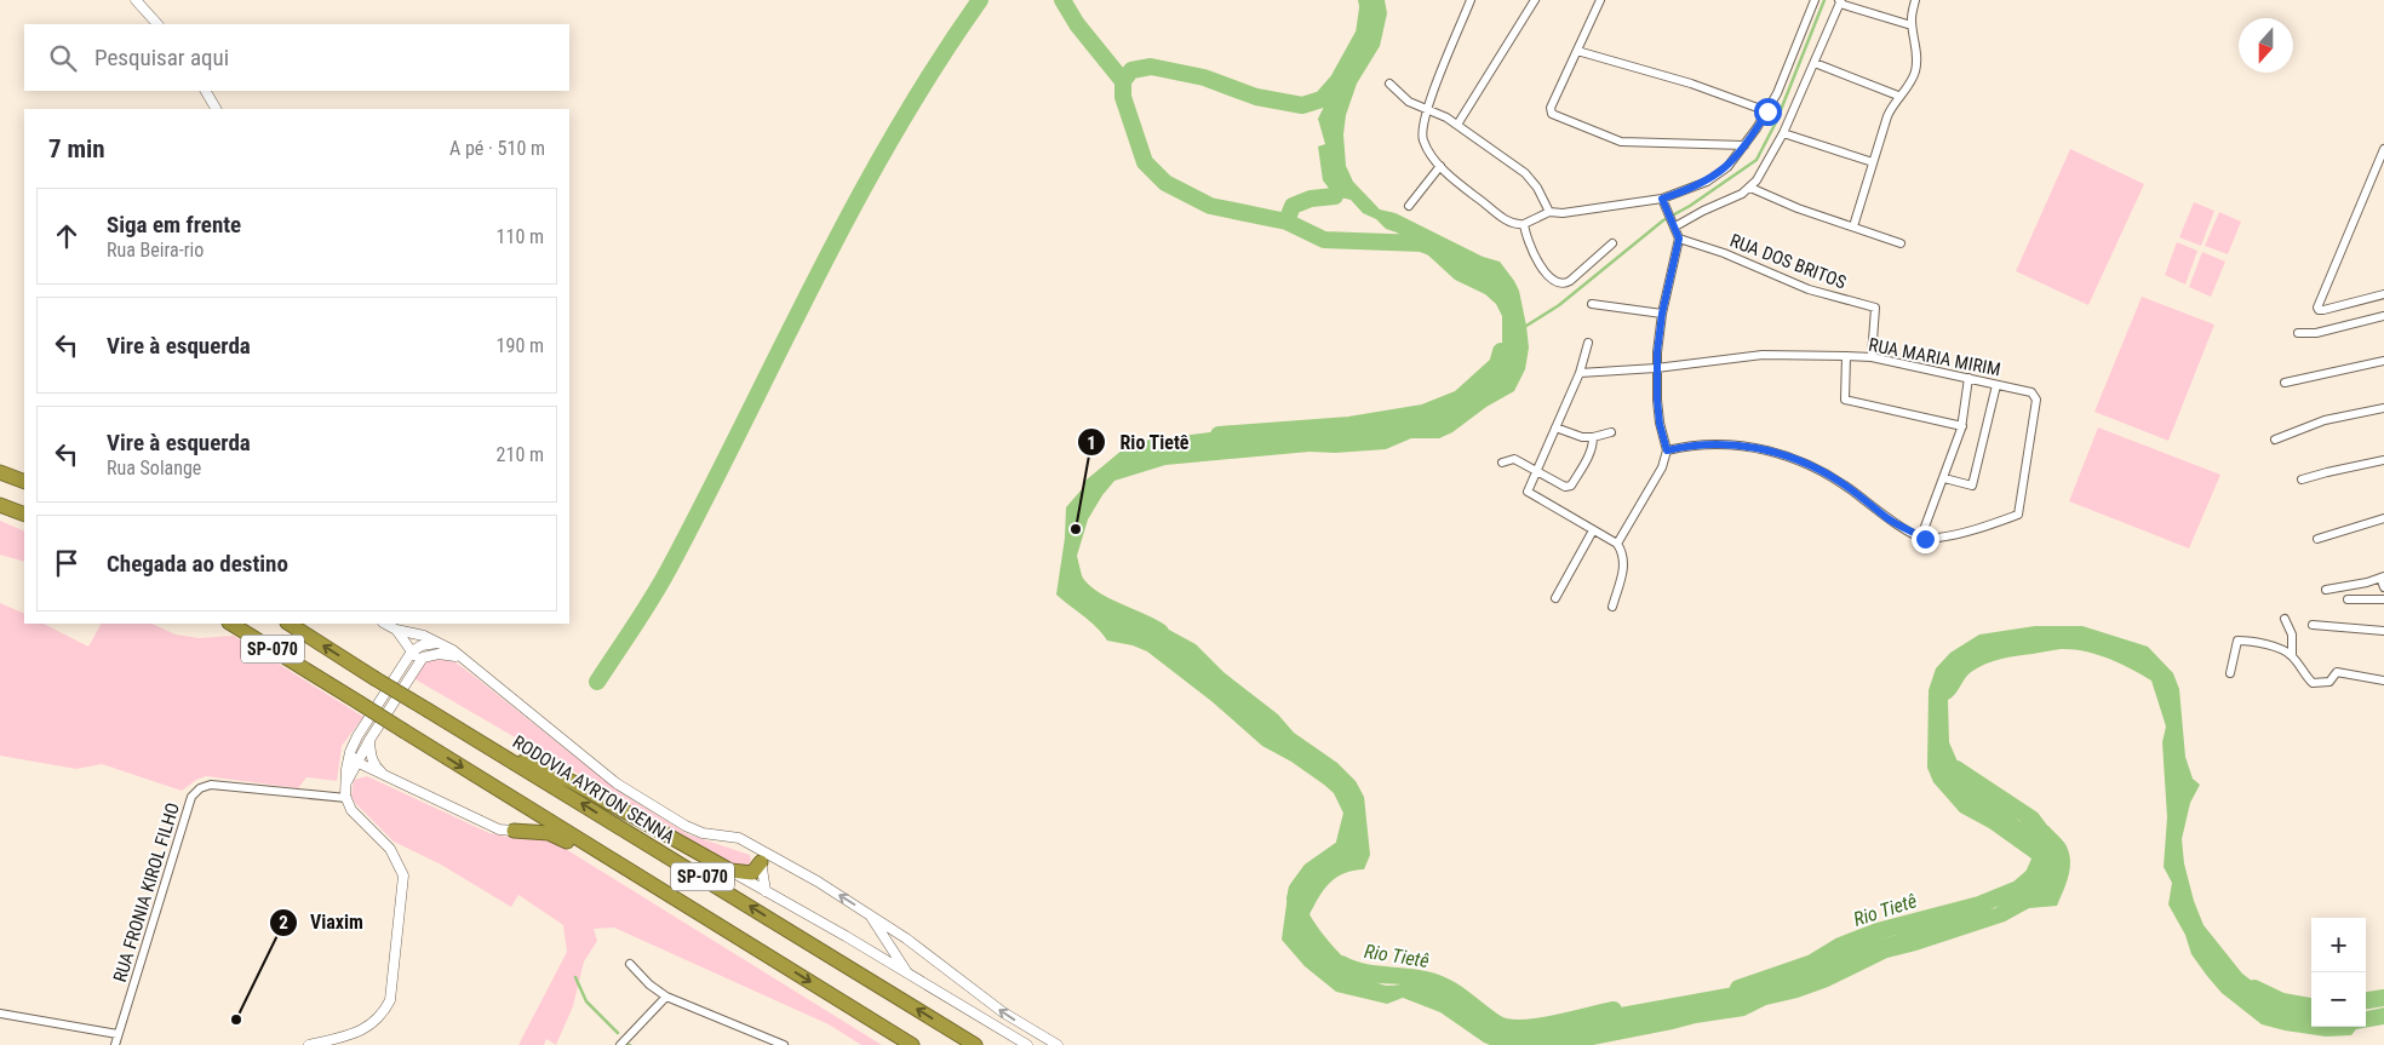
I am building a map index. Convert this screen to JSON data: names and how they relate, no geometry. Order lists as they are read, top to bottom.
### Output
{
  "streets": {
    "highway": ["SP-070", "RODOVIA AYRTON SENNA"],
    "street": ["RUA DOS BRITOS", "RUA MARIA MIRIM", "RUA FRONIA KIROL FILHO"]
  },
  "crossings": [
    ["RUA DOS BRITOS", "RUA MARIA MIRIM"]
  ],
  "water": ["Rio Tietê"],
  "places": ["Rio Tietê", "Viaxim"],
  "north": "bottom",
  "page": {
    "search": "Pesquisar aqui",
    "heading": ["7 min", "A pé · 510 m"],
    "list": [
      ["Siga em frente", "Rua Beira-rio", "110 m"],
      ["Vire à esquerda", "190 m"],
      ["Vire à esquerda", "Rua Solange", "210 m"],
      "Chegada ao destino"
    ],
    "map_buttons": ["+", "−"]
  }
}
